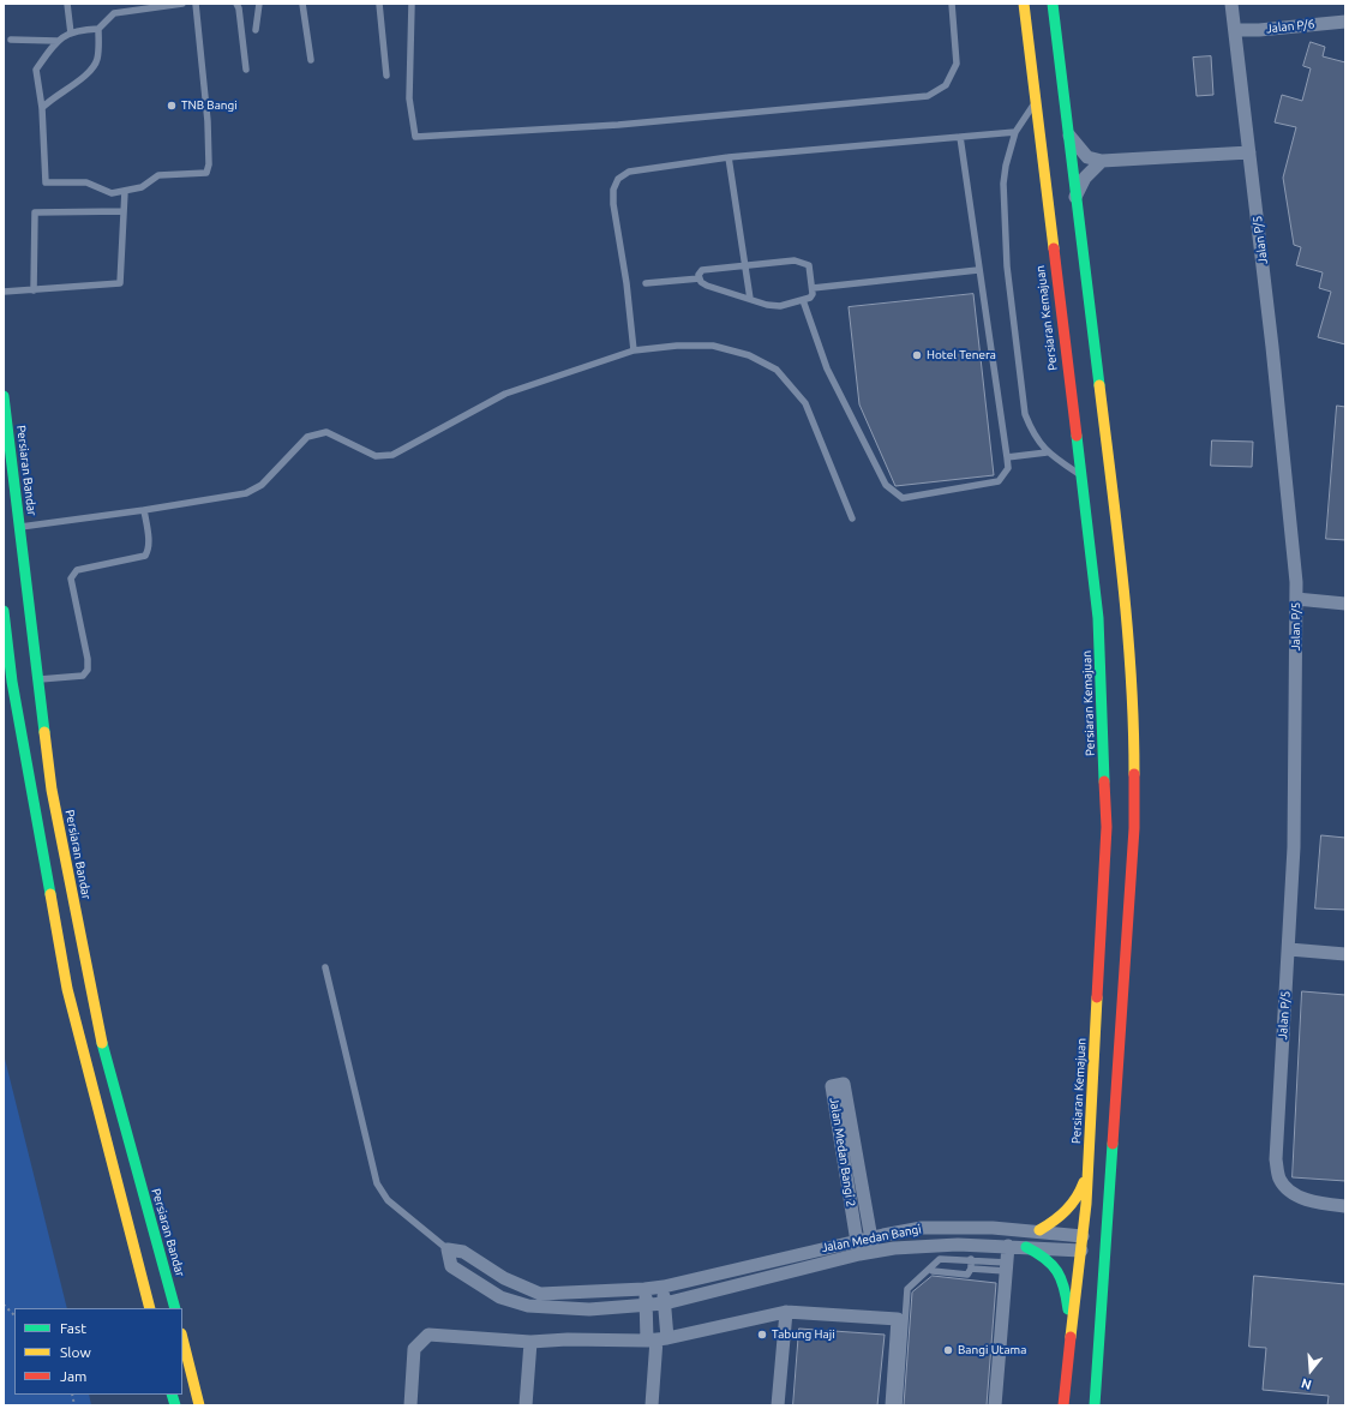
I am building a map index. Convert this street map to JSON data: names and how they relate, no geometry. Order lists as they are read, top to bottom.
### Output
{
  "streets": {
    "main road": ["Persiaran Kemajuan", "Persiaran Bandar"],
    "street": [
      "Jalan P/6",
      "Jalan P/5",
      "Jalan Medan Bangi 2",
      "Jalan Medan Bangi"
    ]
  },
  "crossings": [
    ["Jalan P/6", "Jalan P/5"],
    ["Persiaran Kemajuan", "Jalan Medan Bangi"],
    ["Jalan Medan Bangi 2", "Jalan Medan Bangi"]
  ],
  "places": [
    "TNB Bangi",
    "Hotel Tenera",
    "Tabung Haji",
    "Bangi Utama"
  ],
  "legend": ["Fast", "Slow", "Jam"],
  "north": "bottom"
}
